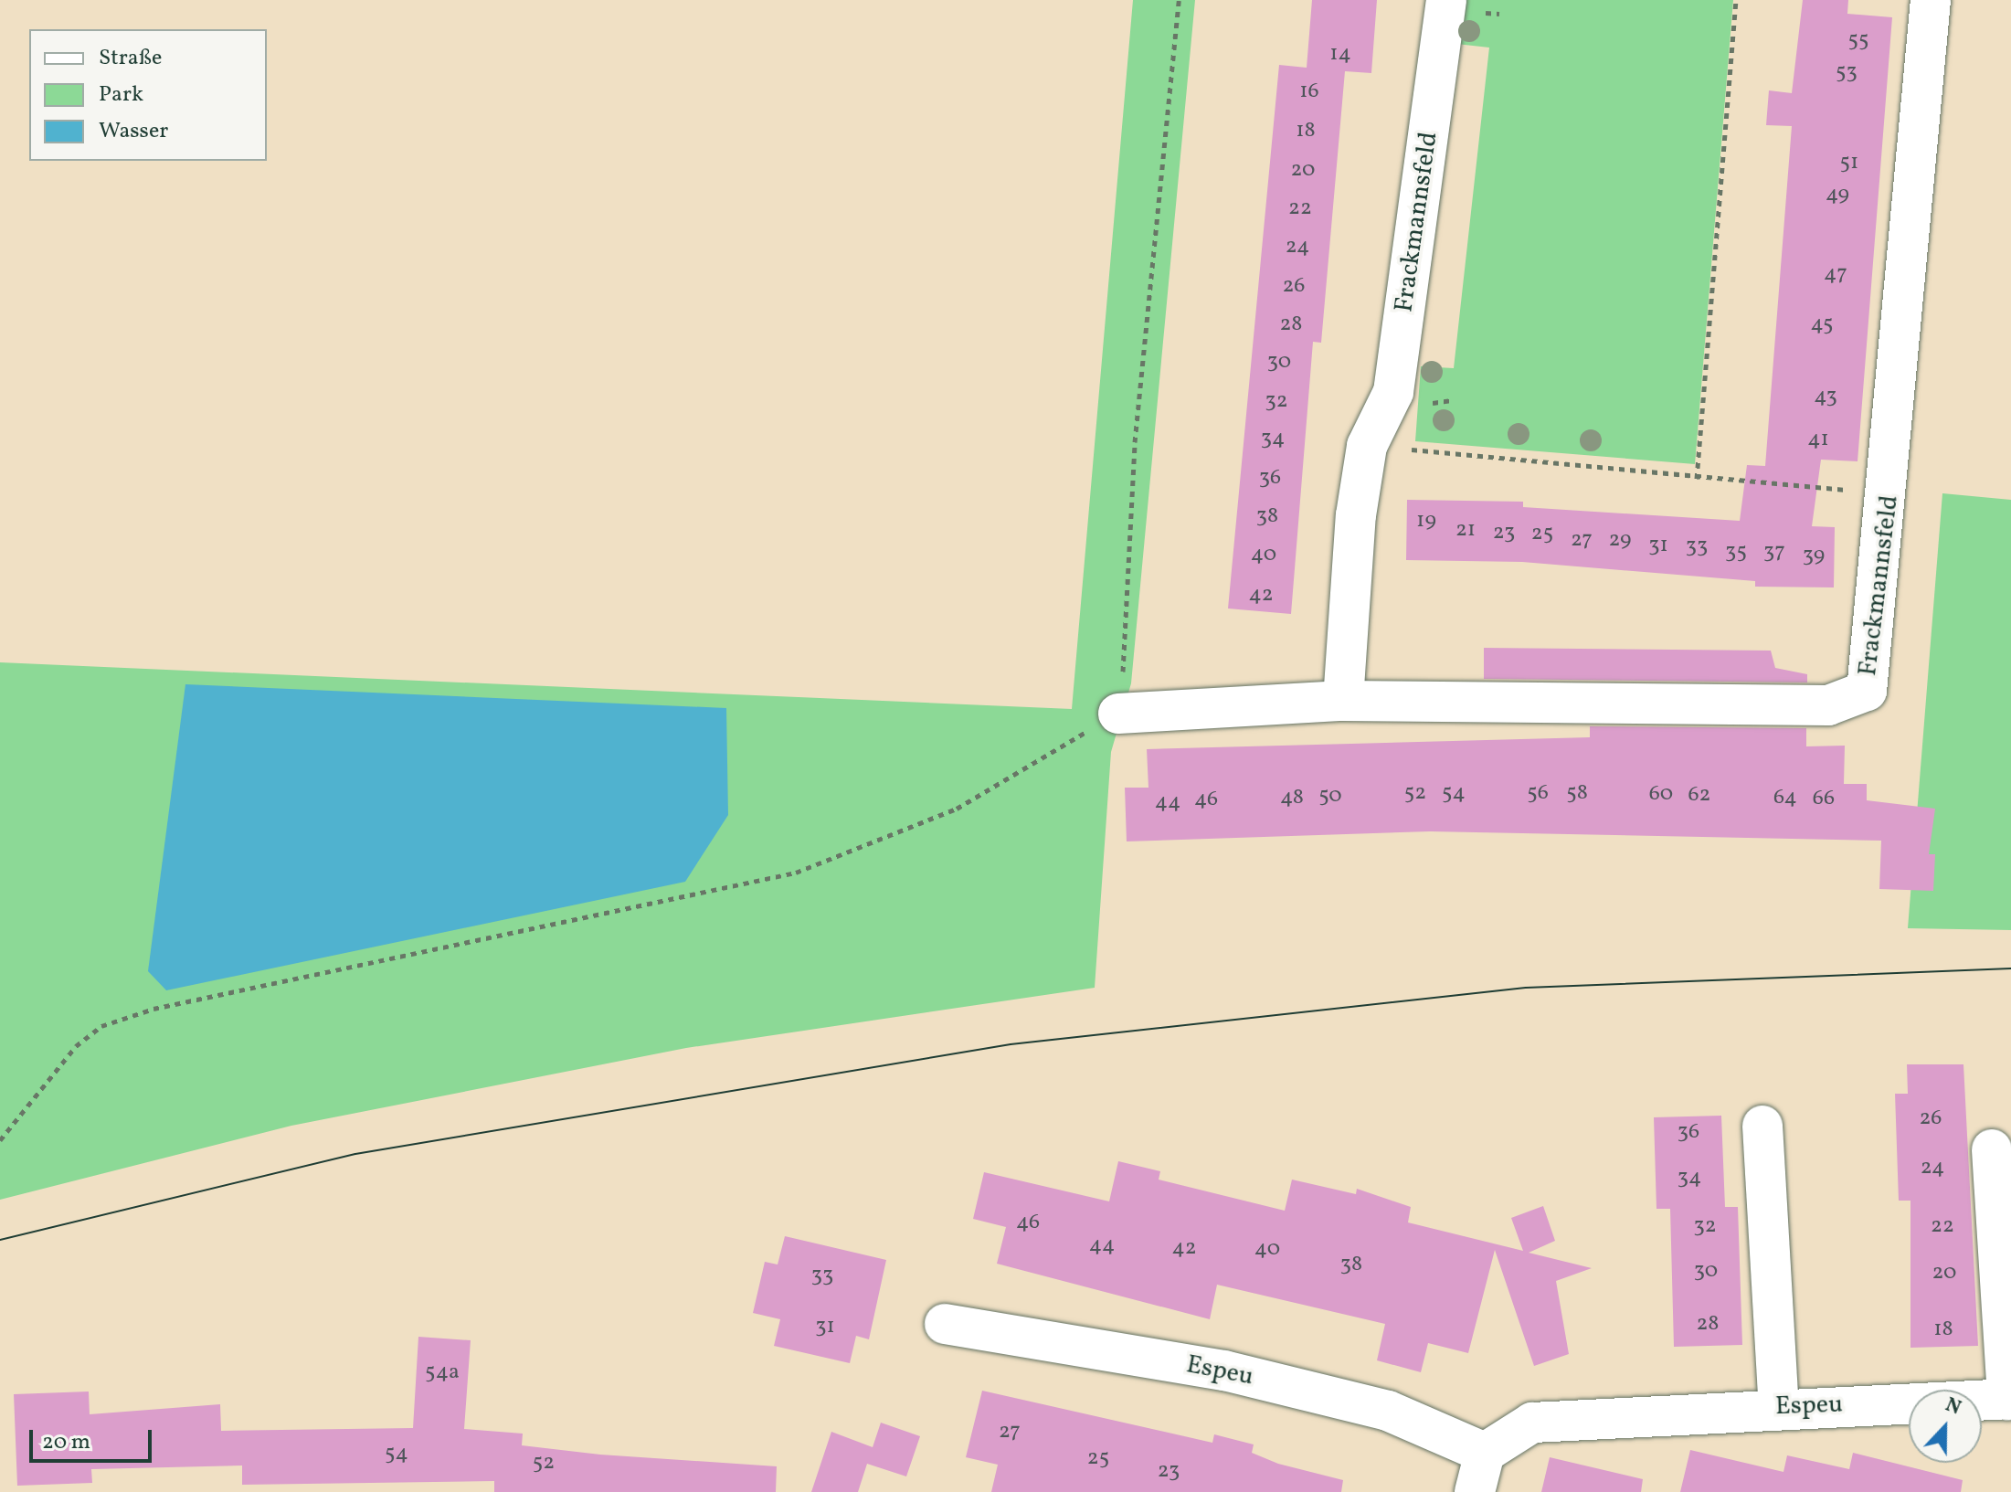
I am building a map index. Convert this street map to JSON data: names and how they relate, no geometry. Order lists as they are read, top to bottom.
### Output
{
  "streets": {
    "street": ["Frackmannsfeld", "Espeu"]
  },
  "house_numbers": [
    "55",
    "14",
    "53",
    "16",
    "18",
    "51",
    "20",
    "49",
    "22",
    "24",
    "47",
    "26",
    "28",
    "45",
    "30",
    "43",
    "32",
    "34",
    "41",
    "36",
    "38",
    "19",
    "21",
    "23",
    "25",
    "27",
    "29",
    "31",
    "33",
    "35",
    "37",
    "40",
    "39",
    "42",
    "52",
    "54",
    "56",
    "58",
    "60",
    "62",
    "50",
    "48",
    "64",
    "66",
    "46",
    "44",
    "26",
    "36",
    "24",
    "34",
    "46",
    "32",
    "22",
    "44",
    "42",
    "40",
    "38",
    "30",
    "20",
    "33",
    "28",
    "31",
    "18",
    "54a",
    "27",
    "54",
    "25",
    "52",
    "23"
  ],
  "legend": ["Straße", "Park", "Wasser"],
  "scale_bar": "20 m",
  "north": "top"
}
